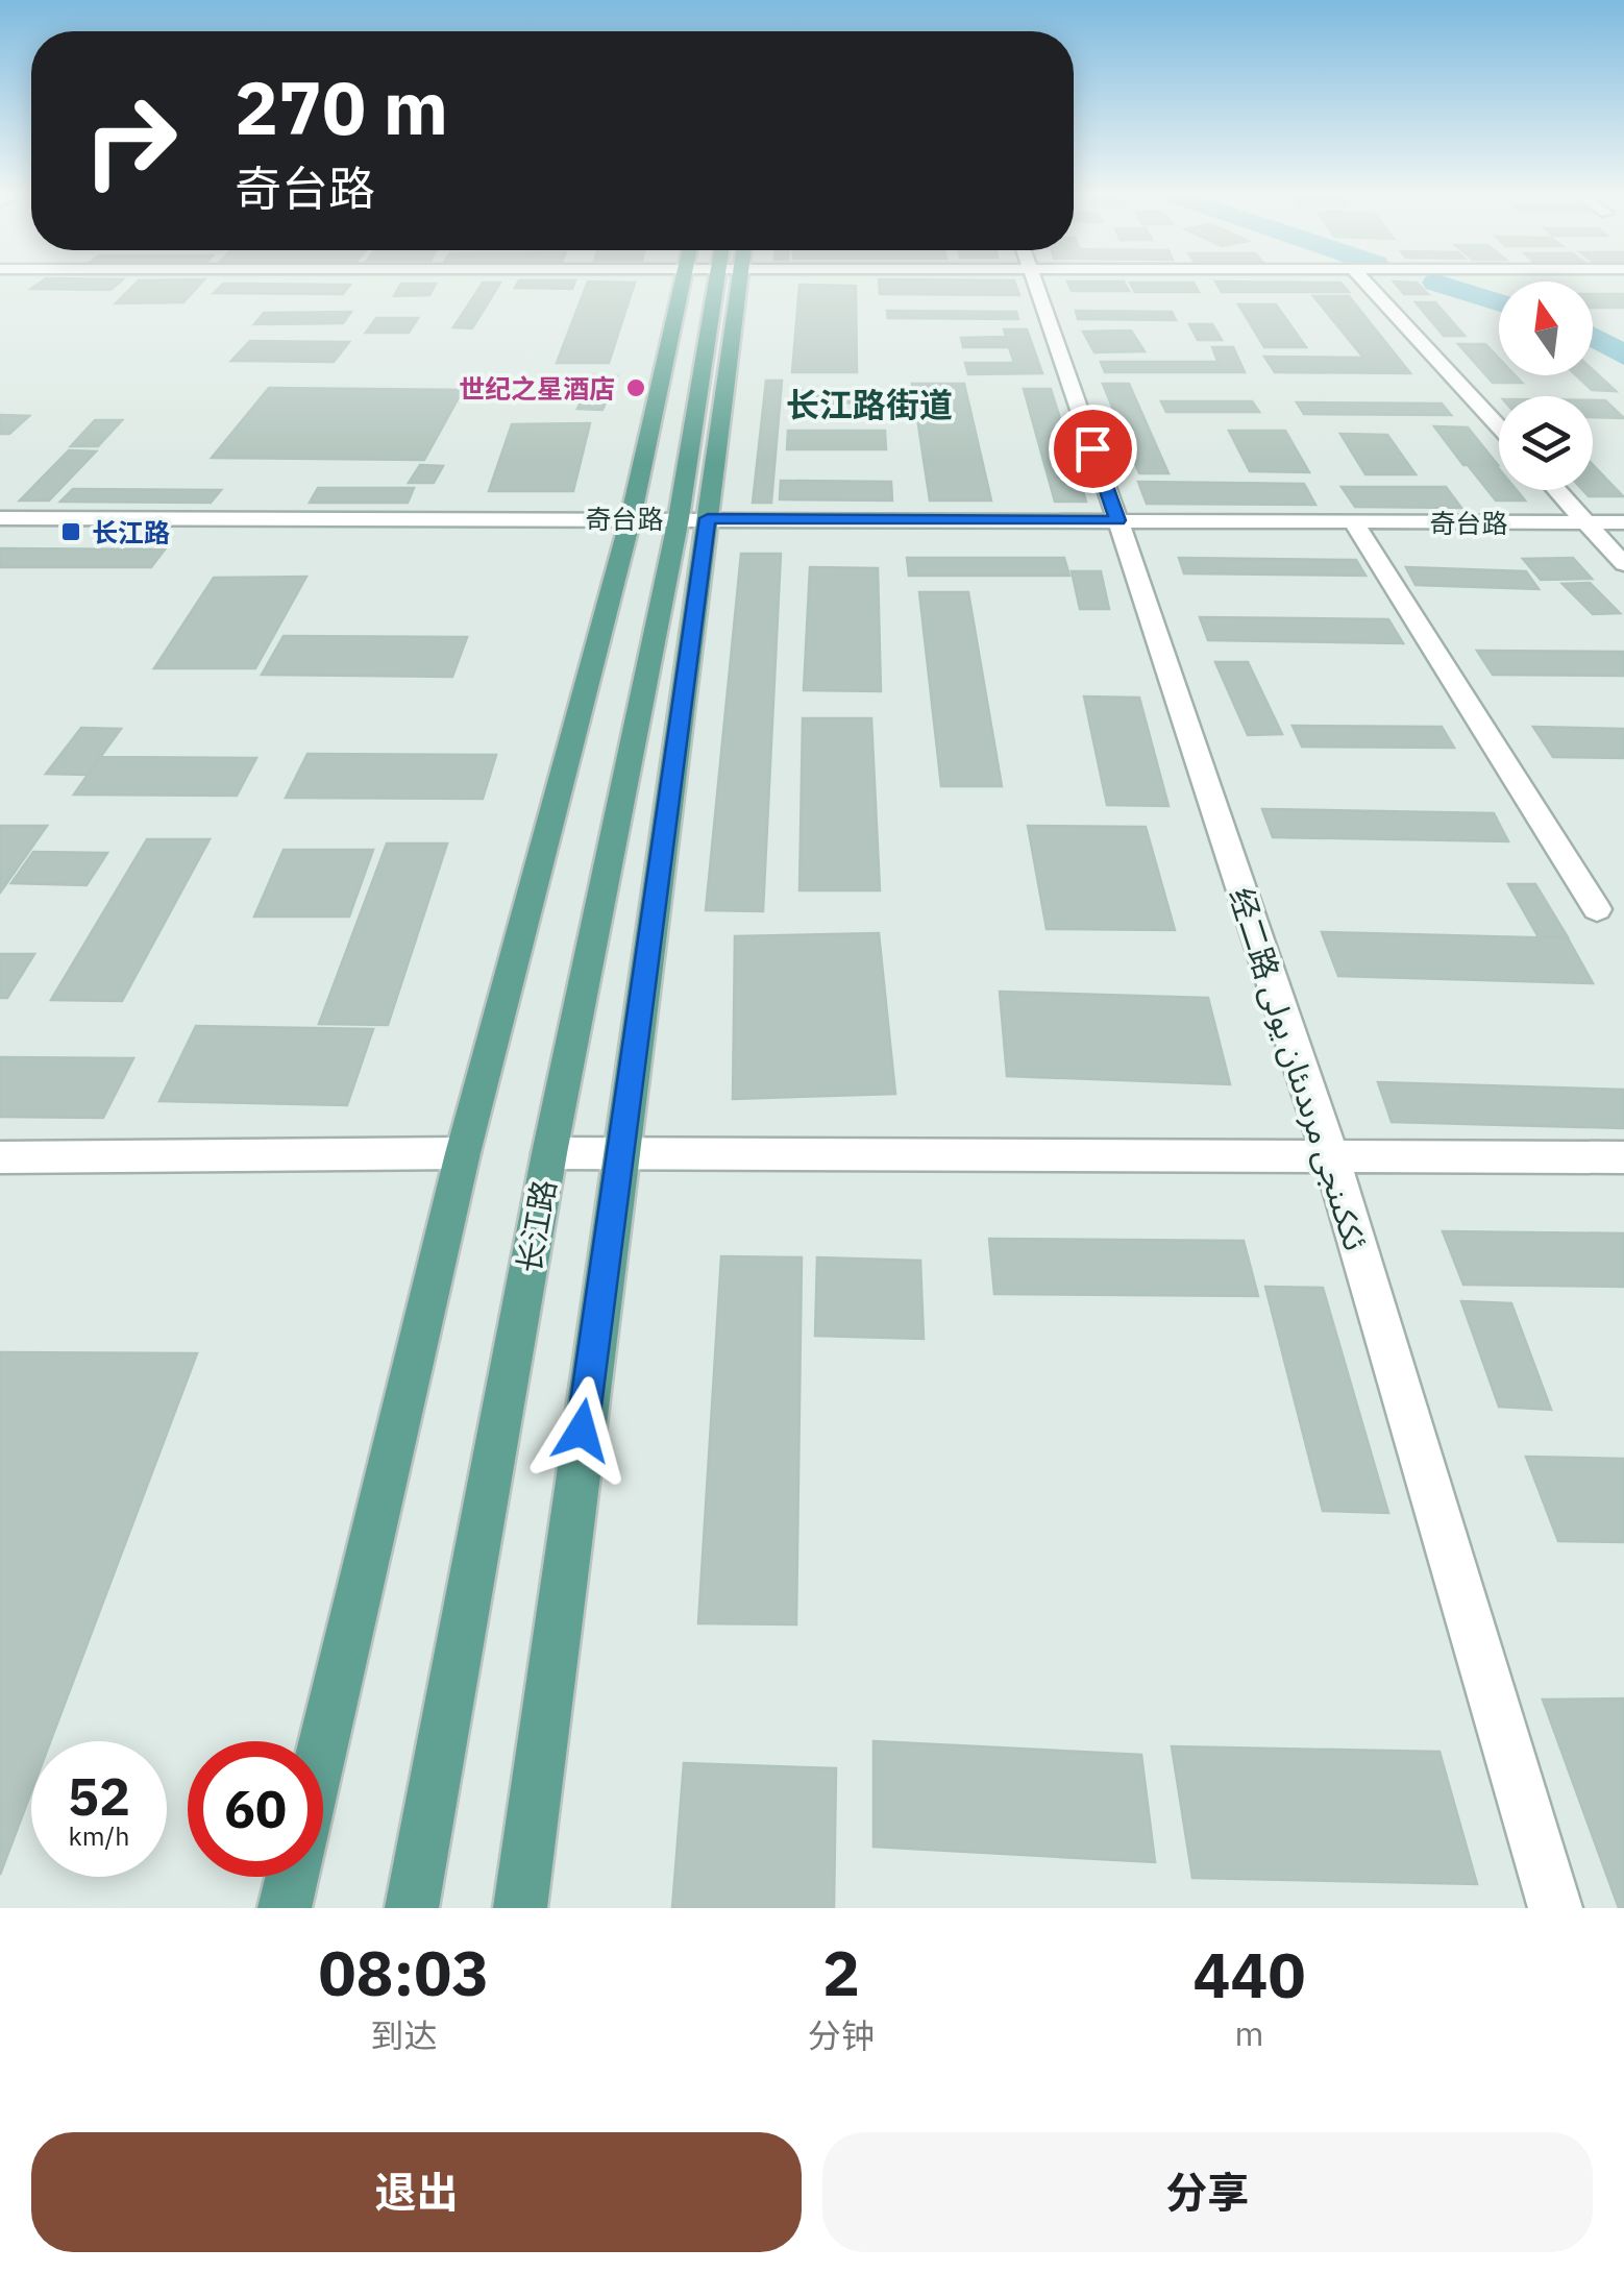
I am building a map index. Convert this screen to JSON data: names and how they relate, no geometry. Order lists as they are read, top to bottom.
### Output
{
  "streets": {
    "main road": ["长江路"],
    "street": ["奇台路", "经二路 ئككىنجى مرىدىئان يولى"]
  },
  "crossings": [
    ["奇台路", "经二路 ئككىنجى مرىدىئان يولى"],
    ["奇台路", "长江路"]
  ],
  "districts": ["长江路街道"],
  "places": {
    "other": ["世纪之星酒店"],
    "transit": ["长江路"]
  },
  "north": "top",
  "page": {
    "turn": ["270 m", "奇台路"],
    "speed": "52 km/h",
    "limit": "60",
    "eta": [
      "08:03",
      "到达",
      "2",
      "分钟",
      "440",
      "m"
    ],
    "buttons": ["退出", "分享"]
  }
}
